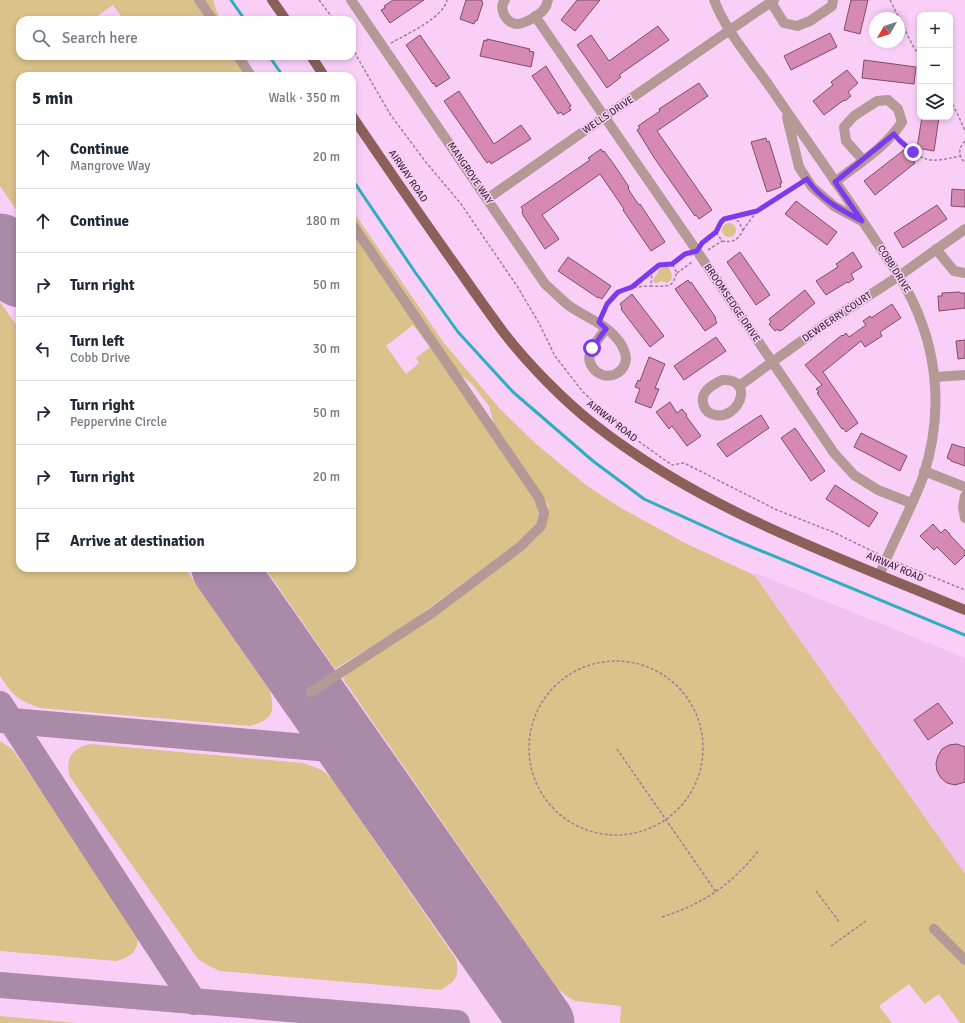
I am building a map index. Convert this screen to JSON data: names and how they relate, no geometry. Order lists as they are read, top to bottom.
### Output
{
  "streets": {
    "main road": ["AIRWAY ROAD"],
    "street": [
      "WELLS DRIVE",
      "MANGROVE WAY",
      "COBB DRIVE",
      "BROOMSEDGE DRIVE",
      "DEWBERRY COURT"
    ]
  },
  "crossings": [
    ["WELLS DRIVE", "MANGROVE WAY"],
    ["WELLS DRIVE", "COBB DRIVE"],
    ["WELLS DRIVE", "BROOMSEDGE DRIVE"],
    ["AIRWAY ROAD", "COBB DRIVE"],
    ["COBB DRIVE", "BROOMSEDGE DRIVE"],
    ["COBB DRIVE", "DEWBERRY COURT"],
    ["BROOMSEDGE DRIVE", "DEWBERRY COURT"]
  ],
  "north": "bottom left",
  "page": {
    "map_buttons": ["+", "−"],
    "search": "Search here",
    "heading": ["5 min", "Walk · 350 m"],
    "list": [
      ["Continue", "Mangrove Way", "20 m"],
      ["Continue", "180 m"],
      ["Turn right", "50 m"],
      ["Turn left", "Cobb Drive", "30 m"],
      ["Turn right", "Peppervine Circle", "50 m"],
      ["Turn right", "20 m"],
      "Arrive at destination"
    ]
  }
}
